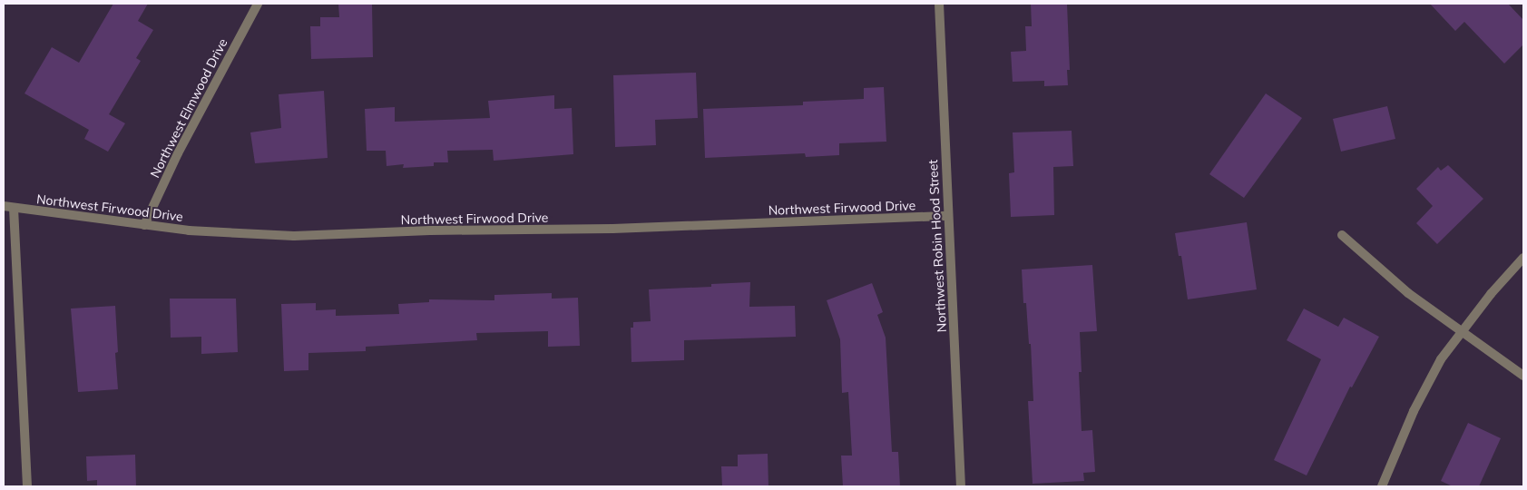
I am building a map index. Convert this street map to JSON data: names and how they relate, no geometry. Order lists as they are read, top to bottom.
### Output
{
  "streets": {
    "street": ["Northwest Elmwood Drive", "Northwest Firwood Drive", "Northwest Robin Hood Street"]
  },
  "crossings": [
    ["Northwest Elmwood Drive", "Northwest Firwood Drive"],
    ["Northwest Firwood Drive", "Northwest Robin Hood Street"]
  ]
}
